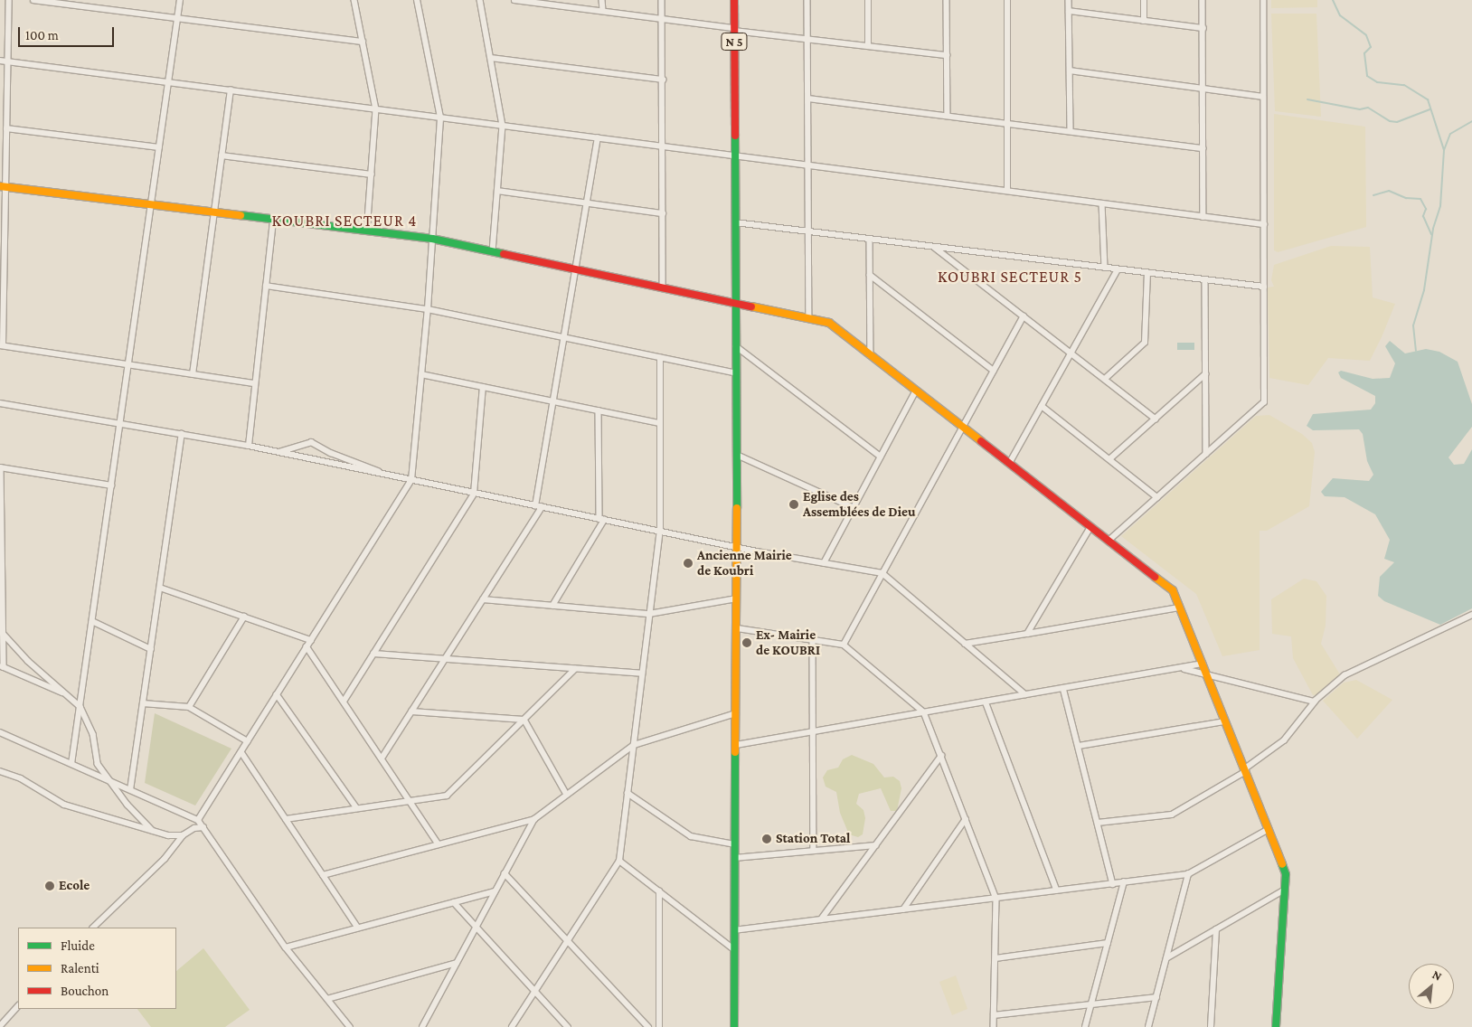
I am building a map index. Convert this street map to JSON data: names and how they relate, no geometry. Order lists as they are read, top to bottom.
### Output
{
  "streets": {
    "main road": ["N 5"]
  },
  "districts": ["KOUBRI SECTEUR 4", "KOUBRI SECTEUR 5"],
  "places": [
    "Eglise des Assemblées de Dieu",
    "Ancienne Mairie de Koubri",
    "Ex- Mairie de KOUBRI",
    "Station Total",
    "Ecole"
  ],
  "legend": ["Fluide", "Ralenti", "Bouchon"],
  "scale_bar": "100 m",
  "north": "top right"
}
